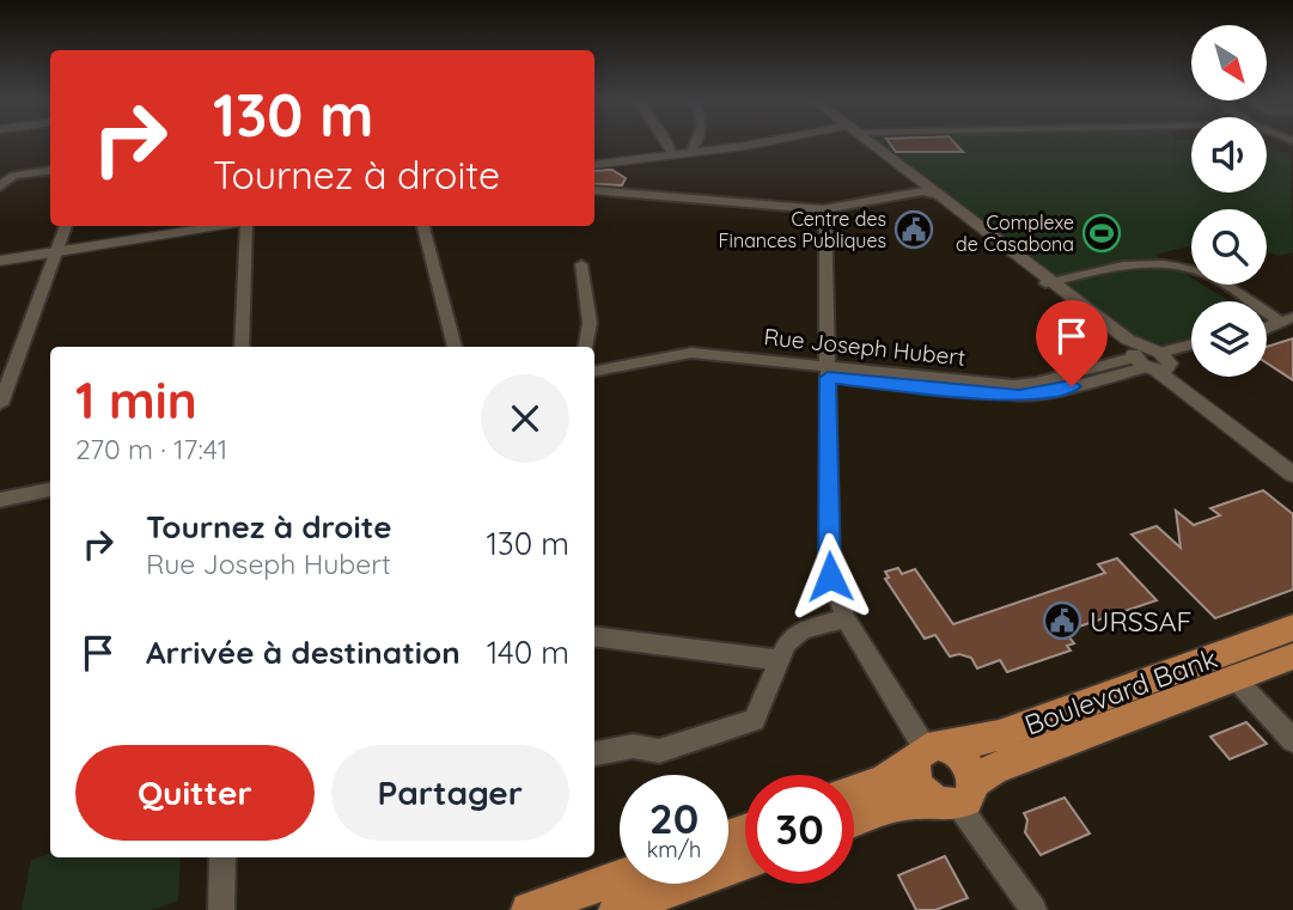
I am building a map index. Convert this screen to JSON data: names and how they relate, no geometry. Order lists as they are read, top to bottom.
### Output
{
  "streets": {
    "main road": ["Boulevard Bank"],
    "street": ["Rue Joseph Hubert"]
  },
  "places": {
    "public building": ["Centre des Finances Publiques", "URSSAF"],
    "sports": ["Complexe de Casabona"]
  },
  "north": "bottom right",
  "page": {
    "turn": ["130 m", "Tournez à droite"],
    "heading": ["1 min", "270 m · 17:41"],
    "list": [
      {
        "name": "Tournez à droite",
        "note": "Rue Joseph Hubert",
        "value": "130 m"
      },
      {
        "name": "Arrivée à destination",
        "value": "140 m"
      }
    ],
    "buttons": ["Quitter", "Partager"],
    "speed": "20 km/h",
    "limit": "30"
  }
}
